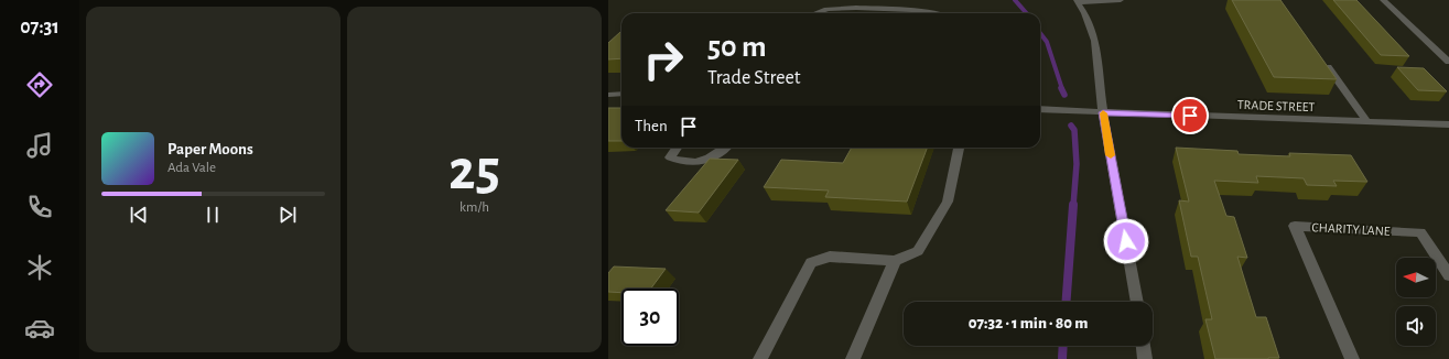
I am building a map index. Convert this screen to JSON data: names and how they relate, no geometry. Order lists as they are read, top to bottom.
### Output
{
  "streets": {
    "street": ["TRADE STREET", "CHARITY LANE"]
  },
  "north": "left",
  "page": {
    "tabs": "07:31",
    "tile": ["25", "km/h"],
    "turn": ["50 m", "Trade Street"],
    "then": "Then",
    "song": ["Paper Moons", "Ada Vale"],
    "limit": "30",
    "trip": "07:32 · 1 min · 80 m"
  }
}
